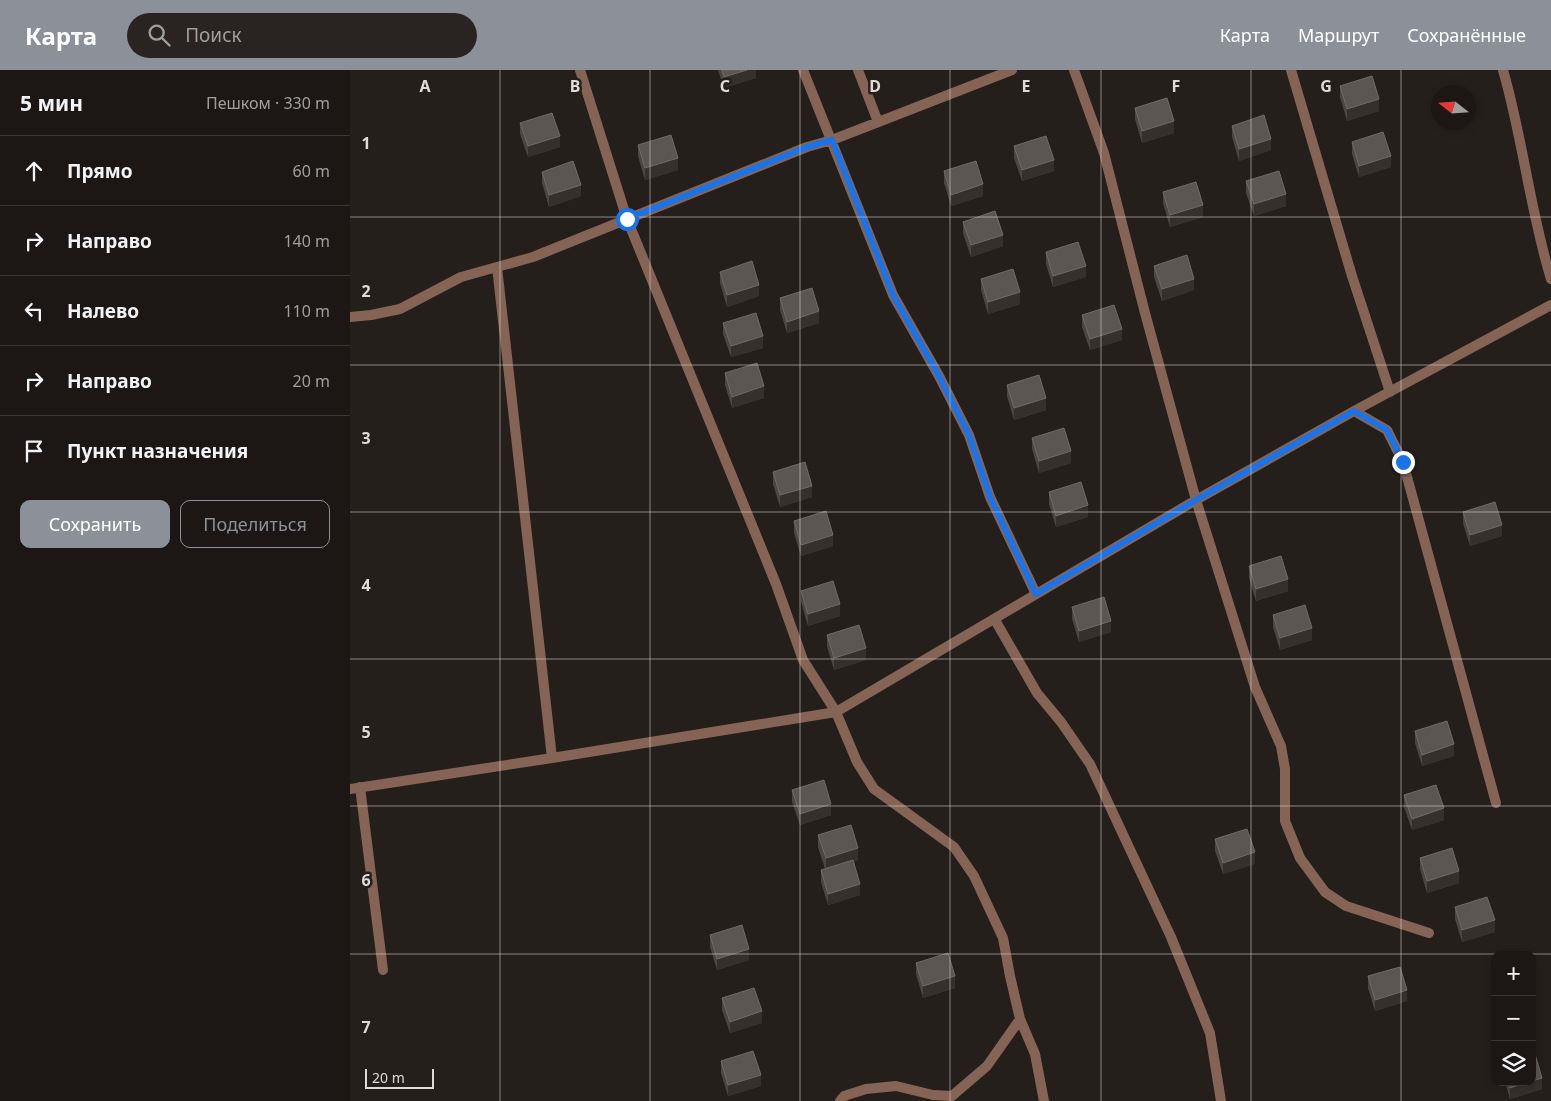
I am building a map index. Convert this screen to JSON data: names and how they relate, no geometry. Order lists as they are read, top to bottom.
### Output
{
  "scale_bar": "20 m",
  "north": "left",
  "page": {
    "header": "Карта",
    "search": "Поиск",
    "nav": ["Карта", "Маршрут", "Сохранённые"],
    "heading": ["5 мин", "Пешком · 330 m"],
    "list": [
      ["Прямо", "60 m"],
      ["Направо", "140 m"],
      ["Налево", "110 m"],
      ["Направо", "20 m"],
      "Пункт назначения"
    ],
    "buttons": ["Сохранить", "Поделиться"],
    "map_buttons": ["+", "−"],
    "scale": "20 m"
  },
  "grid": {
    "columns": [
      "A",
      "B",
      "C",
      "D",
      "E",
      "F",
      "G"
    ],
    "rows": [
      "1",
      "2",
      "3",
      "4",
      "5",
      "6",
      "7"
    ]
  }
}
